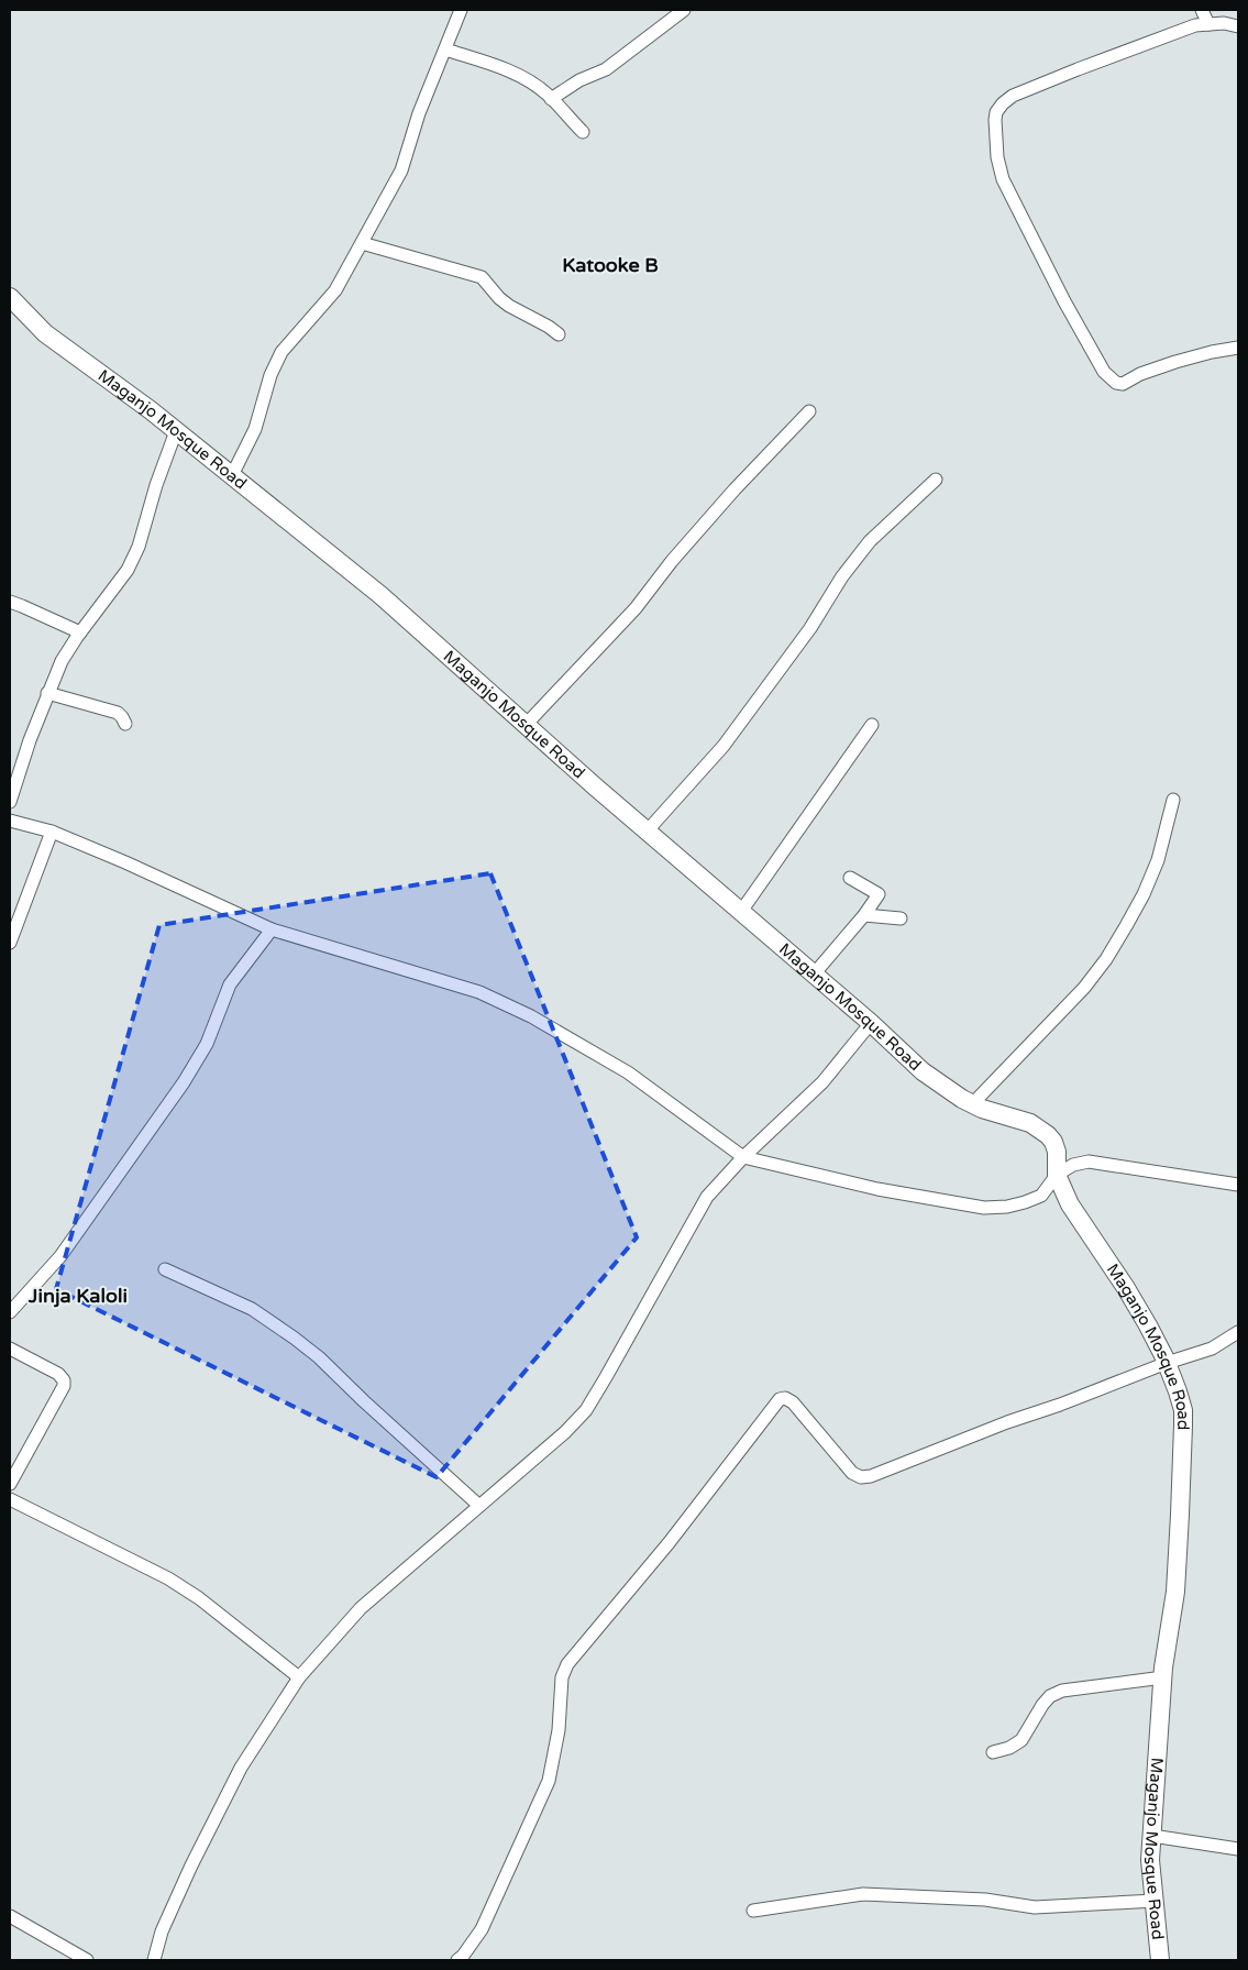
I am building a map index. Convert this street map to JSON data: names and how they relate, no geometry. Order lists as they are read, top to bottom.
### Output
{
  "streets": {
    "street": ["Maganjo Mosque Road"]
  },
  "districts": ["Katooke B", "Jinja Kaloli"]
}
